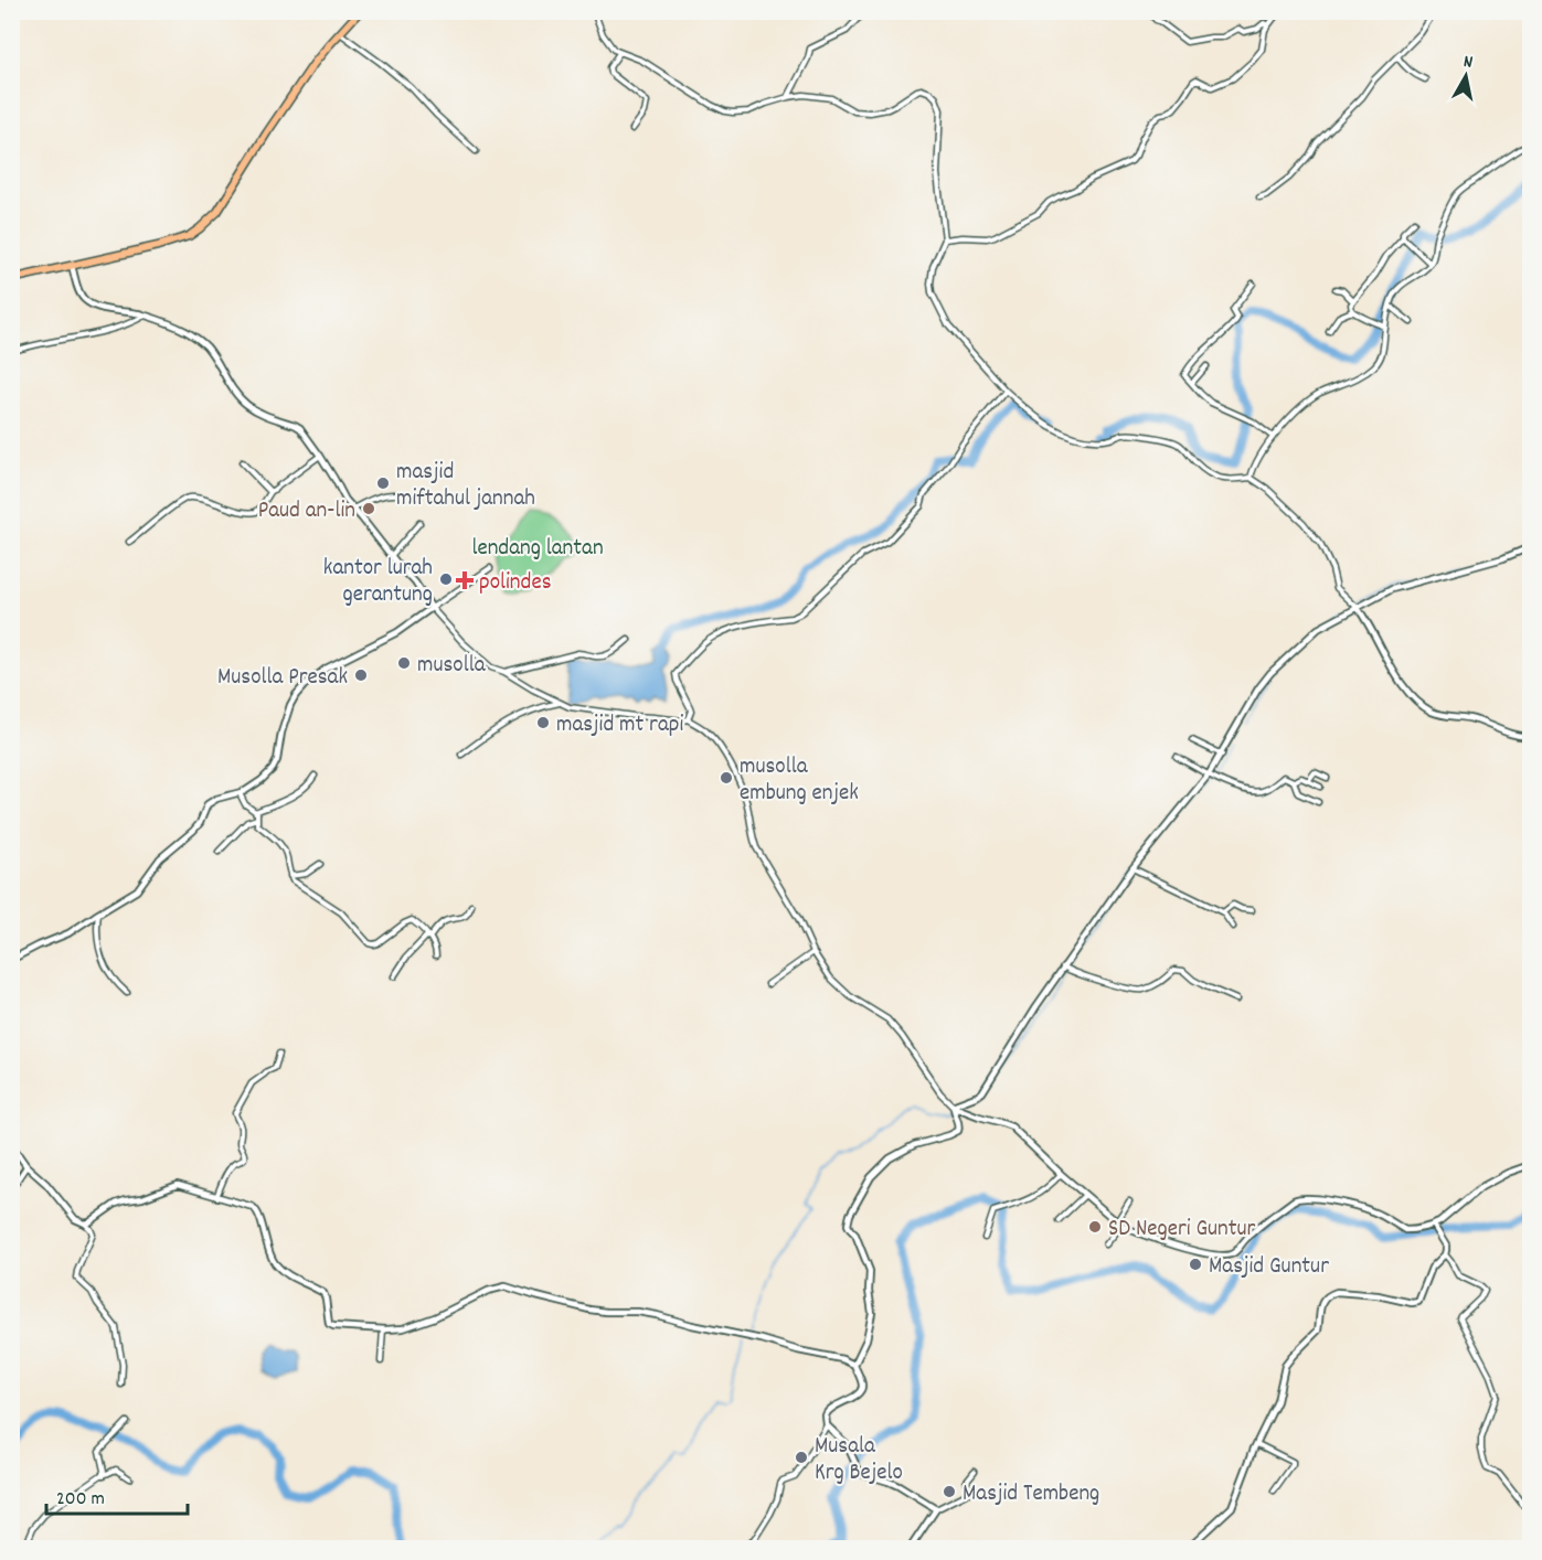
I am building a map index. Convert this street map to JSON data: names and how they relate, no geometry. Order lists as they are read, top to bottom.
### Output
{
  "parks": ["lendang lantan"],
  "places": {
    "other": [
      "masjid miftahul jannah",
      "Paud an-lin",
      "kantor lurah gerantung",
      "musolla",
      "Musolla Presak",
      "masjid mt rapi",
      "musolla embung enjek",
      "SD Negeri Guntur",
      "Masjid Guntur",
      "Musala Krg Bejelo",
      "Masjid Tembeng"
    ],
    "health": ["polindes"]
  },
  "scale_bar": "200 m",
  "north": "top"
}
